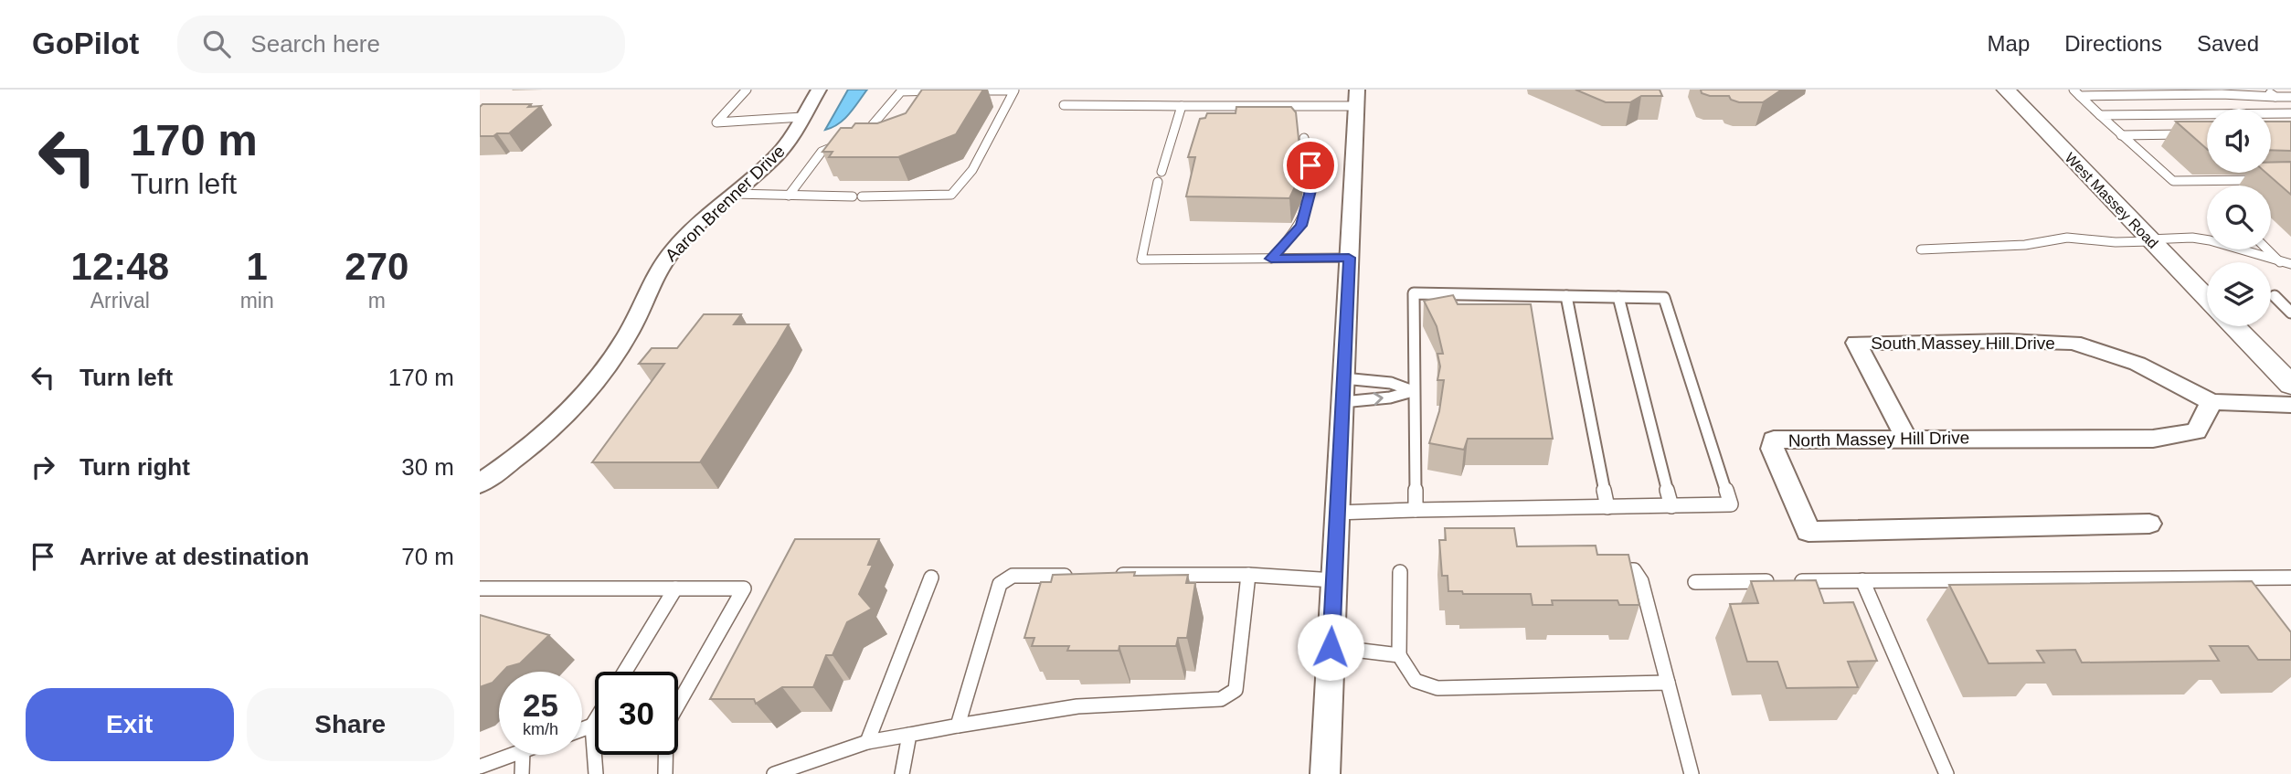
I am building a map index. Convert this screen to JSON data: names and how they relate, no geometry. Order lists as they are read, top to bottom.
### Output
{
  "streets": {
    "street": [
      "West Massey Road",
      "Aaron Brenner Drive",
      "South Massey Hill Drive",
      "North Massey Hill Drive"
    ]
  },
  "crossings": [
    ["South Massey Hill Drive", "North Massey Hill Drive"]
  ],
  "page": {
    "header": "GoPilot",
    "search": "Search here",
    "nav": ["Map", "Directions", "Saved"],
    "turn": ["170 m", "Turn left"],
    "eta": [
      "12:48",
      "Arrival",
      "1",
      "min",
      "270",
      "m"
    ],
    "list": [
      {
        "name": "Turn left",
        "value": "170 m"
      },
      {
        "name": "Turn right",
        "value": "30 m"
      },
      {
        "name": "Arrive at destination",
        "value": "70 m"
      }
    ],
    "speed": "25 km/h",
    "limit": "30",
    "buttons": ["Exit", "Share"]
  }
}
